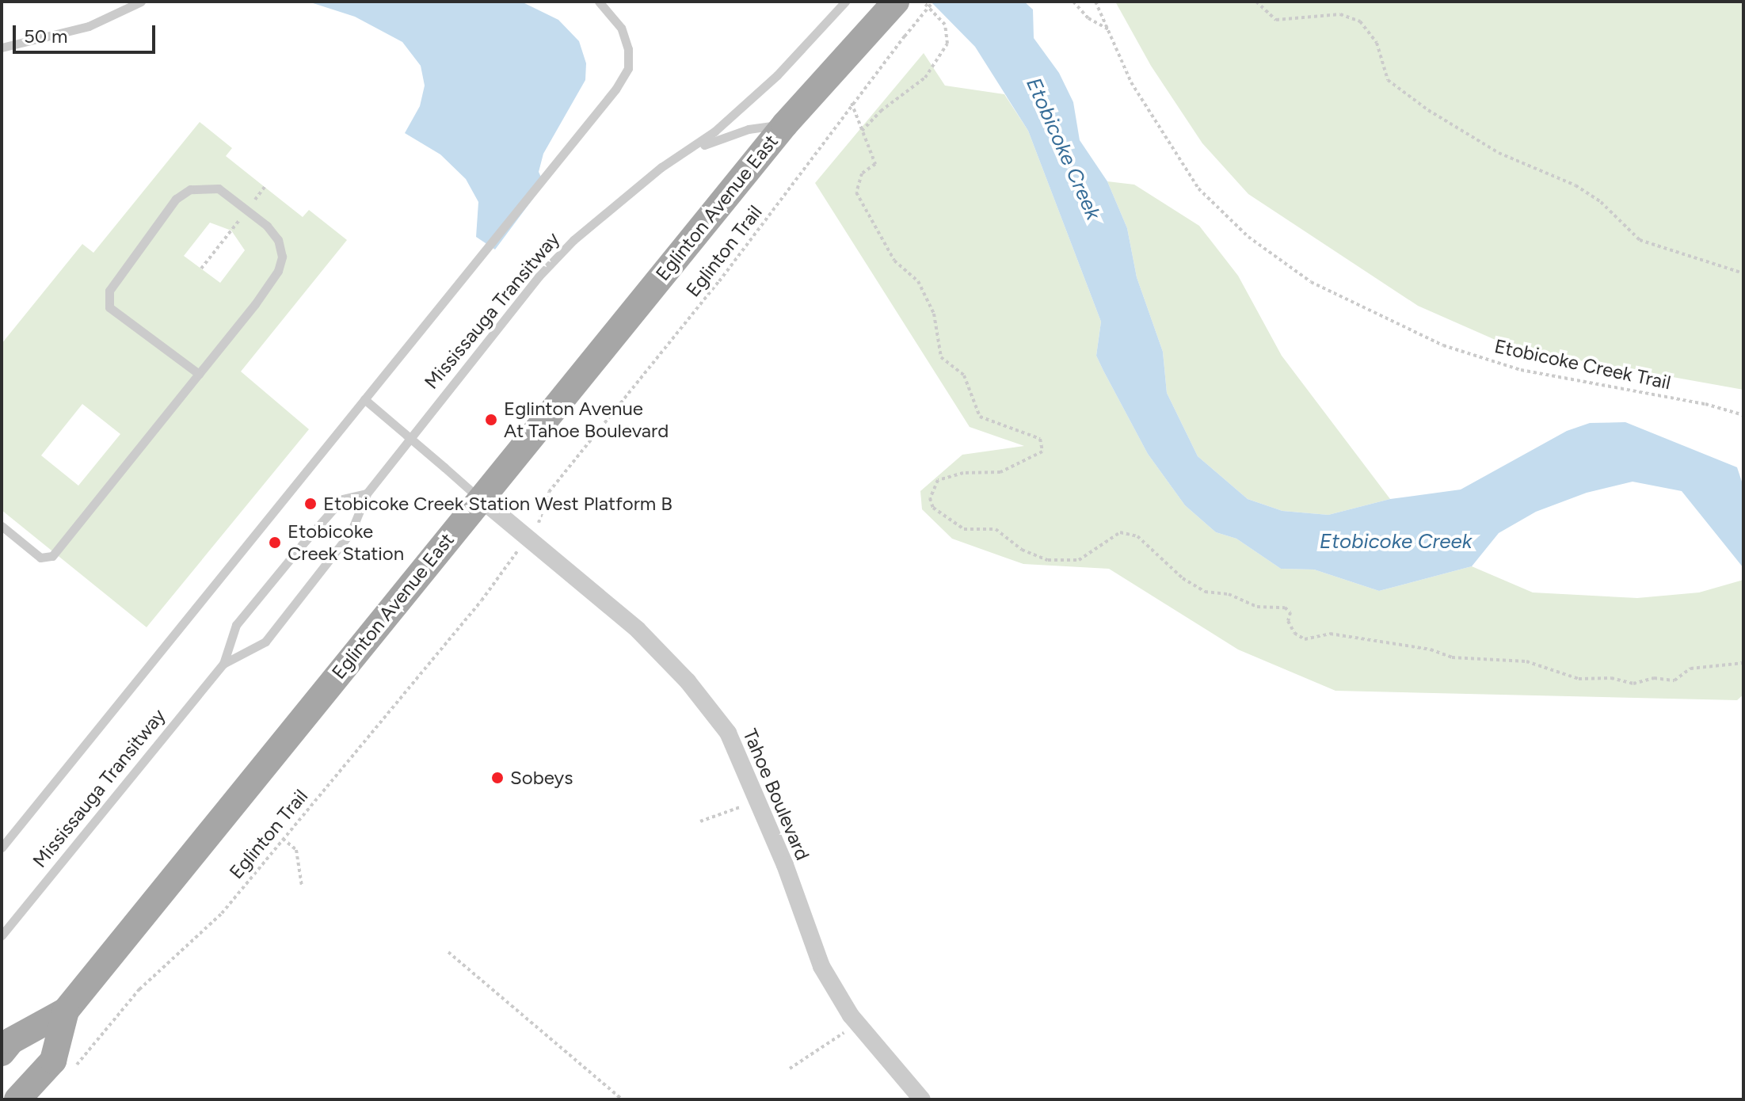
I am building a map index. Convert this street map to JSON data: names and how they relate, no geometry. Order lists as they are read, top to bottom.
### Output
{
  "streets": {
    "main road": ["Eglinton Avenue East"],
    "street": ["Tahoe Boulevard"],
    "lane": ["Mississauga Transitway"],
    "path": ["Eglinton Trail", "Etobicoke Creek Trail"]
  },
  "crossings": [
    ["Eglinton Avenue East", "Mississauga Transitway"],
    ["Eglinton Avenue East", "Tahoe Boulevard"]
  ],
  "water": ["Etobicoke Creek"],
  "places": [
    "Eglinton Avenue At Tahoe Boulevard",
    "Etobicoke Creek Station West Platform B",
    "Etobicoke Creek Station",
    "Sobeys"
  ],
  "scale_bar": "50 m"
}
